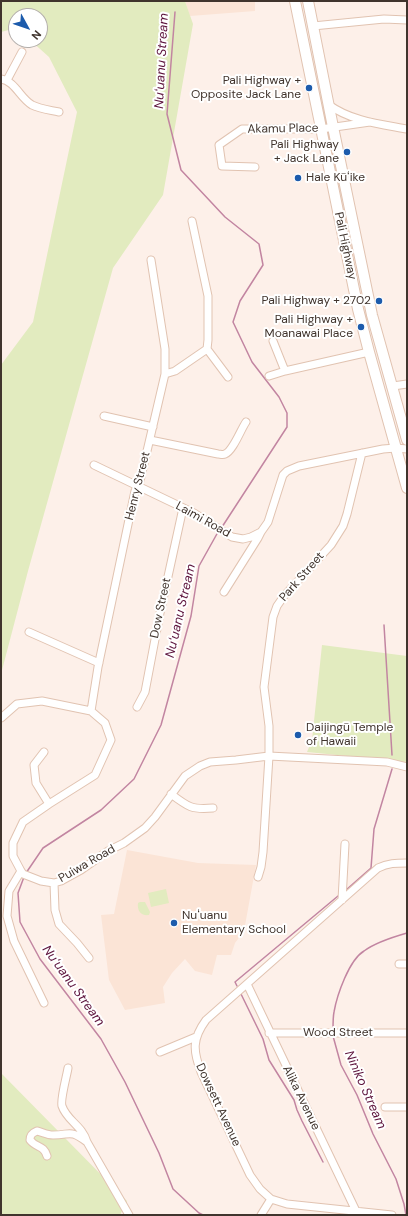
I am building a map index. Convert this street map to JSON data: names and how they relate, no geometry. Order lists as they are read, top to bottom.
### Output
{
  "streets": {
    "highway": ["Pali Highway"],
    "street": [
      "Akamu Place",
      "Henry Street",
      "Laimi Road",
      "Park Street",
      "Dow Street",
      "Puiwa Road",
      "Wood Street",
      "Alika Avenue",
      "Dowsett Avenue"
    ]
  },
  "crossings": [
    ["Akamu Place", "Pali Highway"],
    ["Henry Street", "Laimi Road"],
    ["Laimi Road", "Dow Street"],
    ["Park Street", "Puiwa Road"],
    ["Wood Street", "Alika Avenue"],
    ["Alika Avenue", "Dowsett Avenue"]
  ],
  "water": ["Nuʻuanu Stream", "Niniko Stream"],
  "places": [
    "Pali Highway + Opposite Jack Lane",
    "Pali Highway + Jack Lane",
    "Hale Kūʻike",
    "Pali Highway + 2702",
    "Pali Highway + Moanawai Place",
    "Daijingū Temple of Hawaii",
    "Nuʻuanu Elementary School"
  ],
  "north": "bottom right"
}
